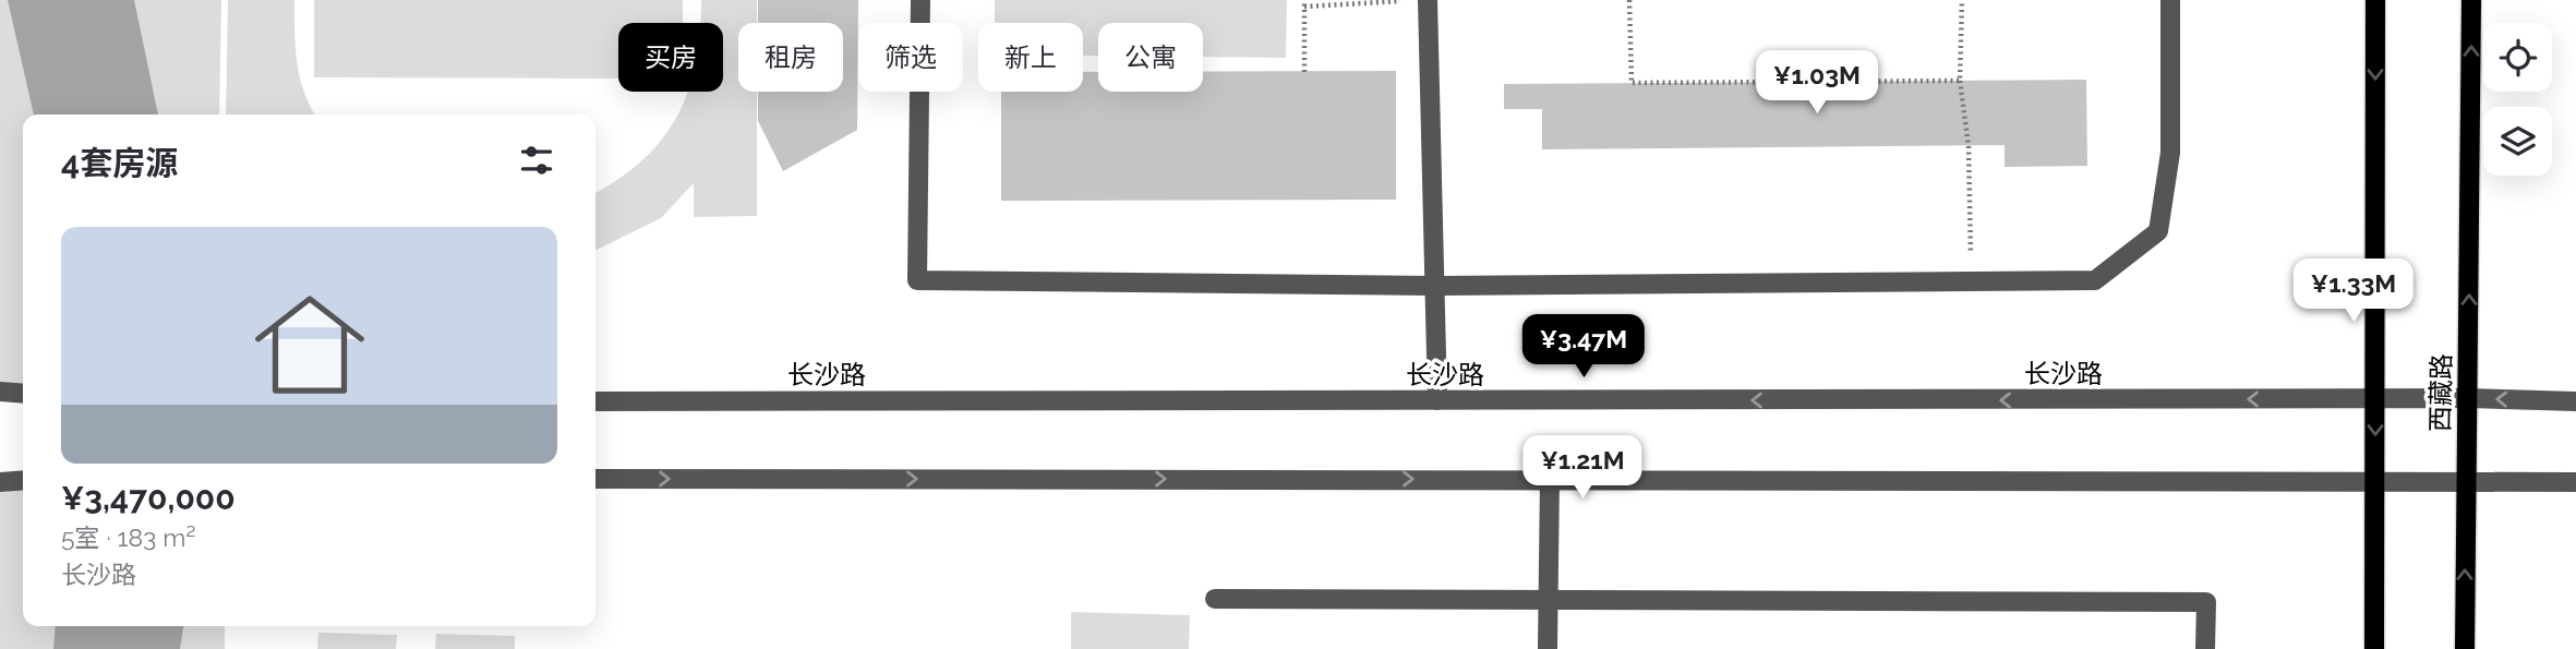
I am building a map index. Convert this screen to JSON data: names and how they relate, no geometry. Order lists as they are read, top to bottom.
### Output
{
  "streets": {
    "main road": ["西藏路"],
    "street": ["长沙路"]
  },
  "crossings": [
    ["长沙路", "西藏路"]
  ],
  "page": {
    "chip": [
      "买房",
      "租房",
      "筛选",
      "新上",
      "公寓"
    ],
    "price": [
      "¥1.03M",
      "¥1.33M",
      "¥3.47M",
      "¥1.21M"
    ],
    "heading": "4套房源",
    "list": [
      {
        "name": "¥3,470,000",
        "note": "5室 · 183 m² · 长沙路"
      }
    ]
  }
}
